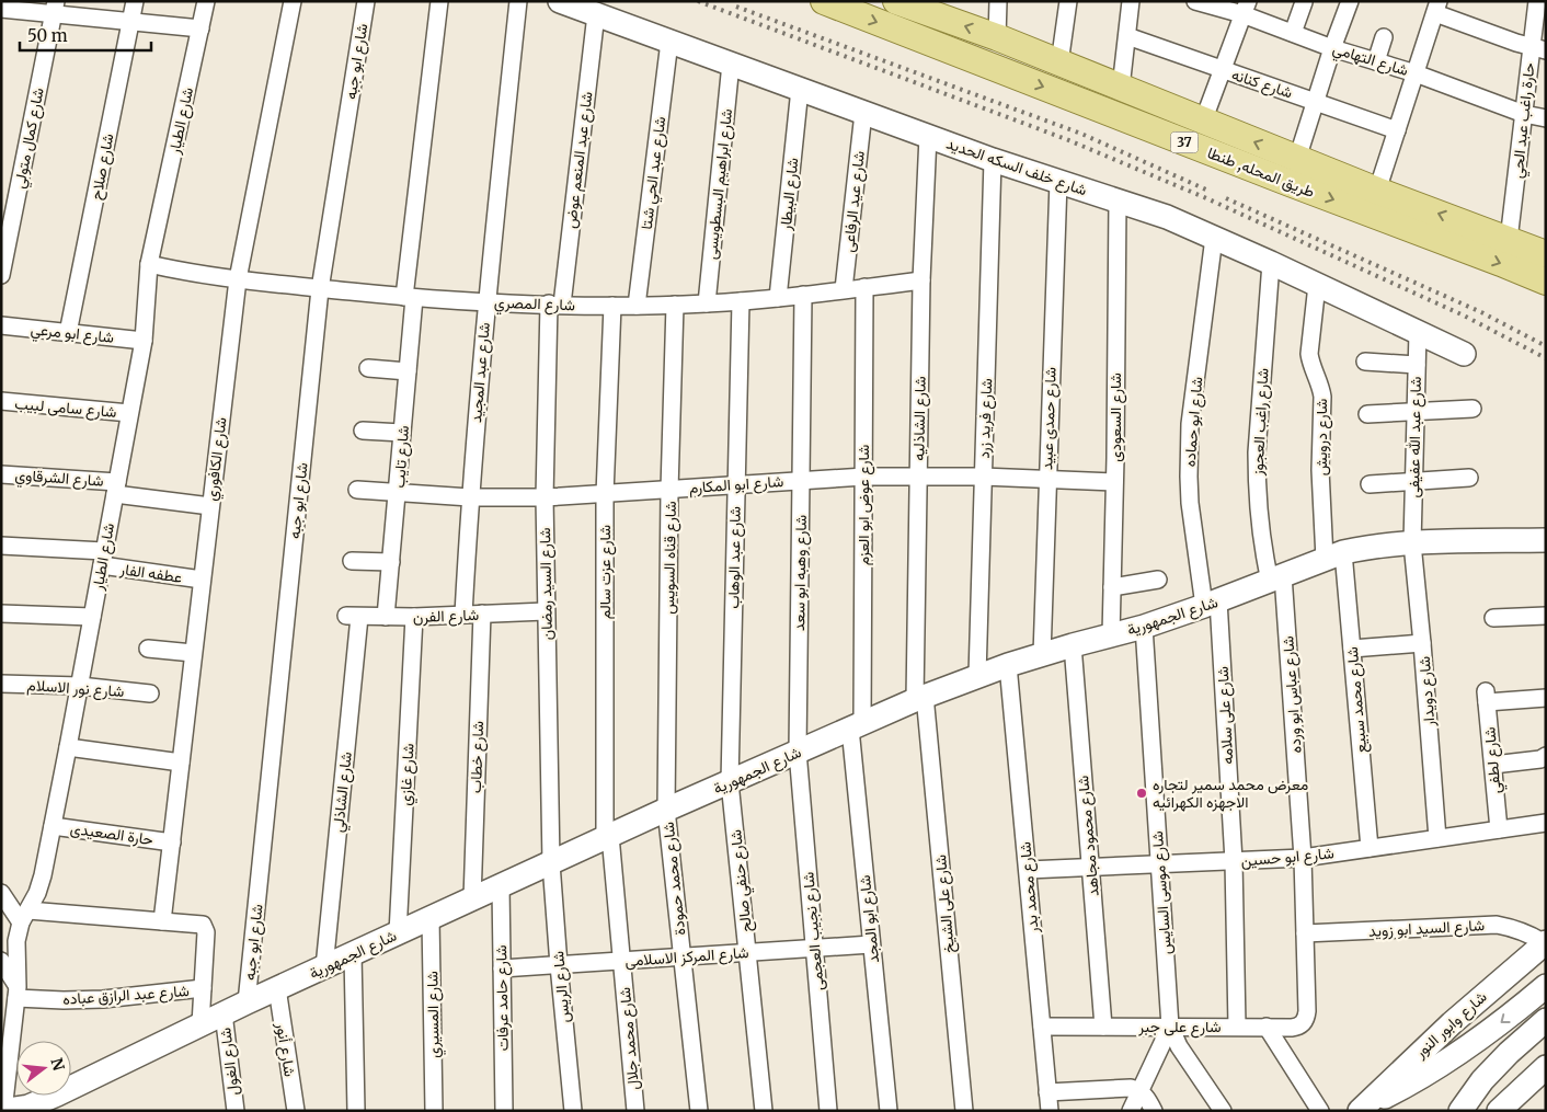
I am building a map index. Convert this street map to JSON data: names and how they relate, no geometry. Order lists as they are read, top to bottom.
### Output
{
  "streets": {
    "main road": ["37", "طريق المحله, طنطا"],
    "street": [
      "شارع التهامي",
      "شارع ابو جبه",
      "شارع كنانه",
      "شارع الطيار",
      "حارة راغب عبد الحي",
      "شارع كمال متولي",
      "شارع عبد المنعم عوض",
      "شارع صلاح",
      "شارع خلف السكه الحديد",
      "شارع عبد الحي شتا",
      "شارع ابراهيم البسطويسى",
      "شارع البيطار",
      "شارع عيد الرفاعى",
      "شارع المصري",
      "شارع ابو مرعي",
      "شارع عبد المجيد",
      "شارع سامى لبيب",
      "شارع السعودى",
      "شارع الشاذليه",
      "شارع فريد زرد",
      "شارع حمدى عبيد",
      "شارع ابو حماده",
      "شارع راغب العجوز",
      "شارع درويش",
      "شارع عبد الله عفيفى",
      "شارع تايب",
      "شارع الكافوري",
      "شارع الشرقاوي",
      "شارع ابو المكارم",
      "شارع عوض ابو العزم",
      "شارع قناه السويس",
      "شارع عبد الوهاب",
      "شارع عزت سالم",
      "عطفه الفار",
      "شارع وهبه ابو سعد",
      "شارع السيد رمضان",
      "شارع الفرن",
      "شارع الجمهورية",
      "شارع نور الاسلام",
      "شارع دويدار",
      "شارع عباس ابو ورده",
      "شارع محمد سبيع",
      "شارع على سلامه",
      "شارع خطاب",
      "شارع لطفي",
      "شارع غازي",
      "شارع الشاذلي",
      "حارة الصعيدى",
      "شارع محمود مجاهد",
      "شارع ابو حسين",
      "شارع محمد حمودة",
      "شارع حنفي صالح",
      "شارع محمد بدر",
      "شارع موسى السايس",
      "شارع على الشيخ",
      "شارع ابو المجد",
      "شارع السيد ابو زويد",
      "شارع نجيب العجمى",
      "شارع المركز الاسلامى",
      "شارع الريس",
      "شارع عبد الرازق عباده",
      "شارع حامد عرفات",
      "شارع المسيري",
      "شارع وابور النور",
      "شارع على جبر",
      "شارع محمد جلال",
      "شارع أنور",
      "شارع الغول"
    ]
  },
  "crossings": [
    ["شارع التهامي", "حارة راغب عبد الحي"],
    ["شارع ابو جبه", "شارع المصري"],
    ["شارع ابو جبه", "شارع الجمهورية"],
    ["شارع الطيار", "شارع المصري"],
    ["شارع الطيار", "شارع ابو مرعي"],
    ["شارع الطيار", "شارع سامى لبيب"],
    ["شارع الطيار", "شارع الشرقاوي"],
    ["شارع الطيار", "عطفه الفار"],
    ["شارع الطيار", "شارع الجمهورية"],
    ["شارع الطيار", "شارع نور الاسلام"],
    ["شارع الطيار", "حارة الصعيدى"],
    ["شارع الطيار", "شارع عبد الرازق عباده"],
    ["حارة راغب عبد الحي", "طريق المحله, طنطا"],
    ["شارع عبد المنعم عوض", "شارع خلف السكه الحديد"],
    ["شارع عبد المنعم عوض", "شارع المصري"],
    ["شارع عبد المنعم عوض", "شارع السيد رمضان"],
    ["شارع صلاح", "شارع ابو مرعي"],
    ["شارع خلف السكه الحديد", "شارع عبد الحي شتا"],
    ["شارع خلف السكه الحديد", "شارع ابراهيم البسطويسى"],
    ["شارع خلف السكه الحديد", "شارع البيطار"],
    ["شارع خلف السكه الحديد", "شارع عيد الرفاعى"],
    ["شارع خلف السكه الحديد", "شارع السعودى"],
    ["شارع خلف السكه الحديد", "شارع الشاذليه"],
    ["شارع خلف السكه الحديد", "شارع فريد زرد"],
    ["شارع خلف السكه الحديد", "شارع حمدى عبيد"],
    ["شارع خلف السكه الحديد", "شارع ابو حماده"],
    ["شارع خلف السكه الحديد", "شارع راغب العجوز"],
    ["شارع خلف السكه الحديد", "شارع درويش"],
    ["شارع خلف السكه الحديد", "شارع عبد الله عفيفى"],
    ["شارع عبد الحي شتا", "شارع المصري"],
    ["شارع ابراهيم البسطويسى", "شارع المصري"],
    ["شارع البيطار", "شارع المصري"],
    ["شارع عيد الرفاعى", "شارع المصري"],
    ["شارع المصري", "شارع عبد المجيد"],
    ["شارع المصري", "شارع الشاذليه"],
    ["شارع المصري", "شارع تايب"],
    ["شارع المصري", "شارع الكافوري"],
    ["شارع المصري", "شارع عوض ابو العزم"],
    ["شارع المصري", "شارع قناه السويس"],
    ["شارع المصري", "شارع عبد الوهاب"],
    ["شارع المصري", "شارع عزت سالم"],
    ["شارع المصري", "شارع وهبه ابو سعد"],
    ["شارع المصري", "شارع السيد رمضان"],
    ["شارع عبد المجيد", "شارع ابو المكارم"],
    ["شارع عبد المجيد", "شارع الفرن"],
    ["شارع السعودى", "شارع ابو المكارم"],
    ["شارع السعودى", "شارع الجمهورية"],
    ["شارع الشاذليه", "شارع ابو المكارم"],
    ["شارع الشاذليه", "شارع الجمهورية"],
    ["شارع الشاذليه", "شارع على الشيخ"],
    ["شارع فريد زرد", "شارع ابو المكارم"],
    ["شارع فريد زرد", "شارع الجمهورية"],
    ["شارع حمدى عبيد", "شارع ابو المكارم"],
    ["شارع حمدى عبيد", "شارع الجمهورية"],
    ["شارع ابو حماده", "شارع الجمهورية"],
    ["شارع ابو حماده", "شارع على سلامه"],
    ["شارع راغب العجوز", "شارع الجمهورية"],
    ["شارع راغب العجوز", "شارع عباس ابو ورده"],
    ["شارع درويش", "شارع الجمهورية"],
    ["شارع درويش", "شارع محمد سبيع"],
    ["شارع عبد الله عفيفى", "شارع الجمهورية"],
    ["شارع عبد الله عفيفى", "شارع دويدار"],
    ["شارع تايب", "شارع ابو المكارم"],
    ["شارع تايب", "شارع الفرن"],
    ["شارع الكافوري", "شارع الشرقاوي"],
    ["شارع الكافوري", "عطفه الفار"],
    ["شارع الكافوري", "حارة الصعيدى"],
    ["شارع ابو المكارم", "شارع عوض ابو العزم"],
    ["شارع ابو المكارم", "شارع قناه السويس"],
    ["شارع ابو المكارم", "شارع عبد الوهاب"],
    ["شارع ابو المكارم", "شارع عزت سالم"],
    ["شارع ابو المكارم", "شارع وهبه ابو سعد"],
    ["شارع ابو المكارم", "شارع السيد رمضان"],
    ["شارع عوض ابو العزم", "شارع الجمهورية"],
    ["شارع عوض ابو العزم", "شارع ابو المجد"],
    ["شارع قناه السويس", "شارع الجمهورية"],
    ["شارع قناه السويس", "شارع محمد حمودة"],
    ["شارع عبد الوهاب", "شارع الجمهورية"],
    ["شارع عبد الوهاب", "شارع حنفي صالح"],
    ["شارع عزت سالم", "شارع الجمهورية"],
    ["شارع عزت سالم", "شارع محمد جلال"],
    ["شارع وهبه ابو سعد", "شارع الجمهورية"],
    ["شارع وهبه ابو سعد", "شارع نجيب العجمى"],
    ["شارع السيد رمضان", "شارع الفرن"],
    ["شارع السيد رمضان", "شارع الجمهورية"],
    ["شارع السيد رمضان", "شارع الريس"],
    ["شارع الفرن", "شارع خطاب"],
    ["شارع الفرن", "شارع غازي"],
    ["شارع الفرن", "شارع الشاذلي"],
    ["شارع الجمهورية", "شارع دويدار"],
    ["شارع الجمهورية", "شارع عباس ابو ورده"],
    ["شارع الجمهورية", "شارع محمد سبيع"],
    ["شارع الجمهورية", "شارع على سلامه"],
    ["شارع الجمهورية", "شارع خطاب"],
    ["شارع الجمهورية", "شارع غازي"],
    ["شارع الجمهورية", "شارع الشاذلي"],
    ["شارع الجمهورية", "شارع محمود مجاهد"],
    ["شارع الجمهورية", "شارع محمد حمودة"],
    ["شارع الجمهورية", "شارع حنفي صالح"],
    ["شارع الجمهورية", "شارع محمد بدر"],
    ["شارع الجمهورية", "شارع موسى السايس"],
    ["شارع الجمهورية", "شارع على الشيخ"],
    ["شارع الجمهورية", "شارع ابو المجد"],
    ["شارع الجمهورية", "شارع نجيب العجمى"],
    ["شارع الجمهورية", "شارع الريس"],
    ["شارع الجمهورية", "شارع حامد عرفات"],
    ["شارع الجمهورية", "شارع المسيري"],
    ["شارع الجمهورية", "شارع محمد جلال"],
    ["شارع الجمهورية", "شارع أنور"],
    ["شارع الجمهورية", "شارع الغول"],
    ["شارع دويدار", "شارع ابو حسين"],
    ["شارع عباس ابو ورده", "شارع ابو حسين"],
    ["شارع عباس ابو ورده", "شارع السيد ابو زويد"],
    ["شارع عباس ابو ورده", "شارع على جبر"],
    ["شارع محمد سبيع", "شارع ابو حسين"],
    ["شارع على سلامه", "شارع ابو حسين"],
    ["شارع على سلامه", "شارع على جبر"],
    ["شارع لطفي", "شارع ابو حسين"],
    ["شارع محمود مجاهد", "شارع ابو حسين"],
    ["شارع محمود مجاهد", "شارع على جبر"],
    ["شارع ابو حسين", "شارع محمد بدر"],
    ["شارع ابو حسين", "شارع موسى السايس"],
    ["شارع محمد حمودة", "شارع المركز الاسلامى"],
    ["شارع حنفي صالح", "شارع المركز الاسلامى"],
    ["شارع محمد بدر", "شارع على جبر"],
    ["شارع موسى السايس", "شارع على جبر"],
    ["شارع ابو المجد", "شارع المركز الاسلامى"],
    ["شارع السيد ابو زويد", "شارع وابور النور"],
    ["شارع نجيب العجمى", "شارع المركز الاسلامى"],
    ["شارع المركز الاسلامى", "شارع الريس"],
    ["شارع المركز الاسلامى", "شارع حامد عرفات"],
    ["شارع المركز الاسلامى", "شارع محمد جلال"]
  ],
  "places": ["معرض محمد سمير لتجاره الاجهزه الكهرائيه"],
  "scale_bar": "50 m",
  "north": "right"
}
